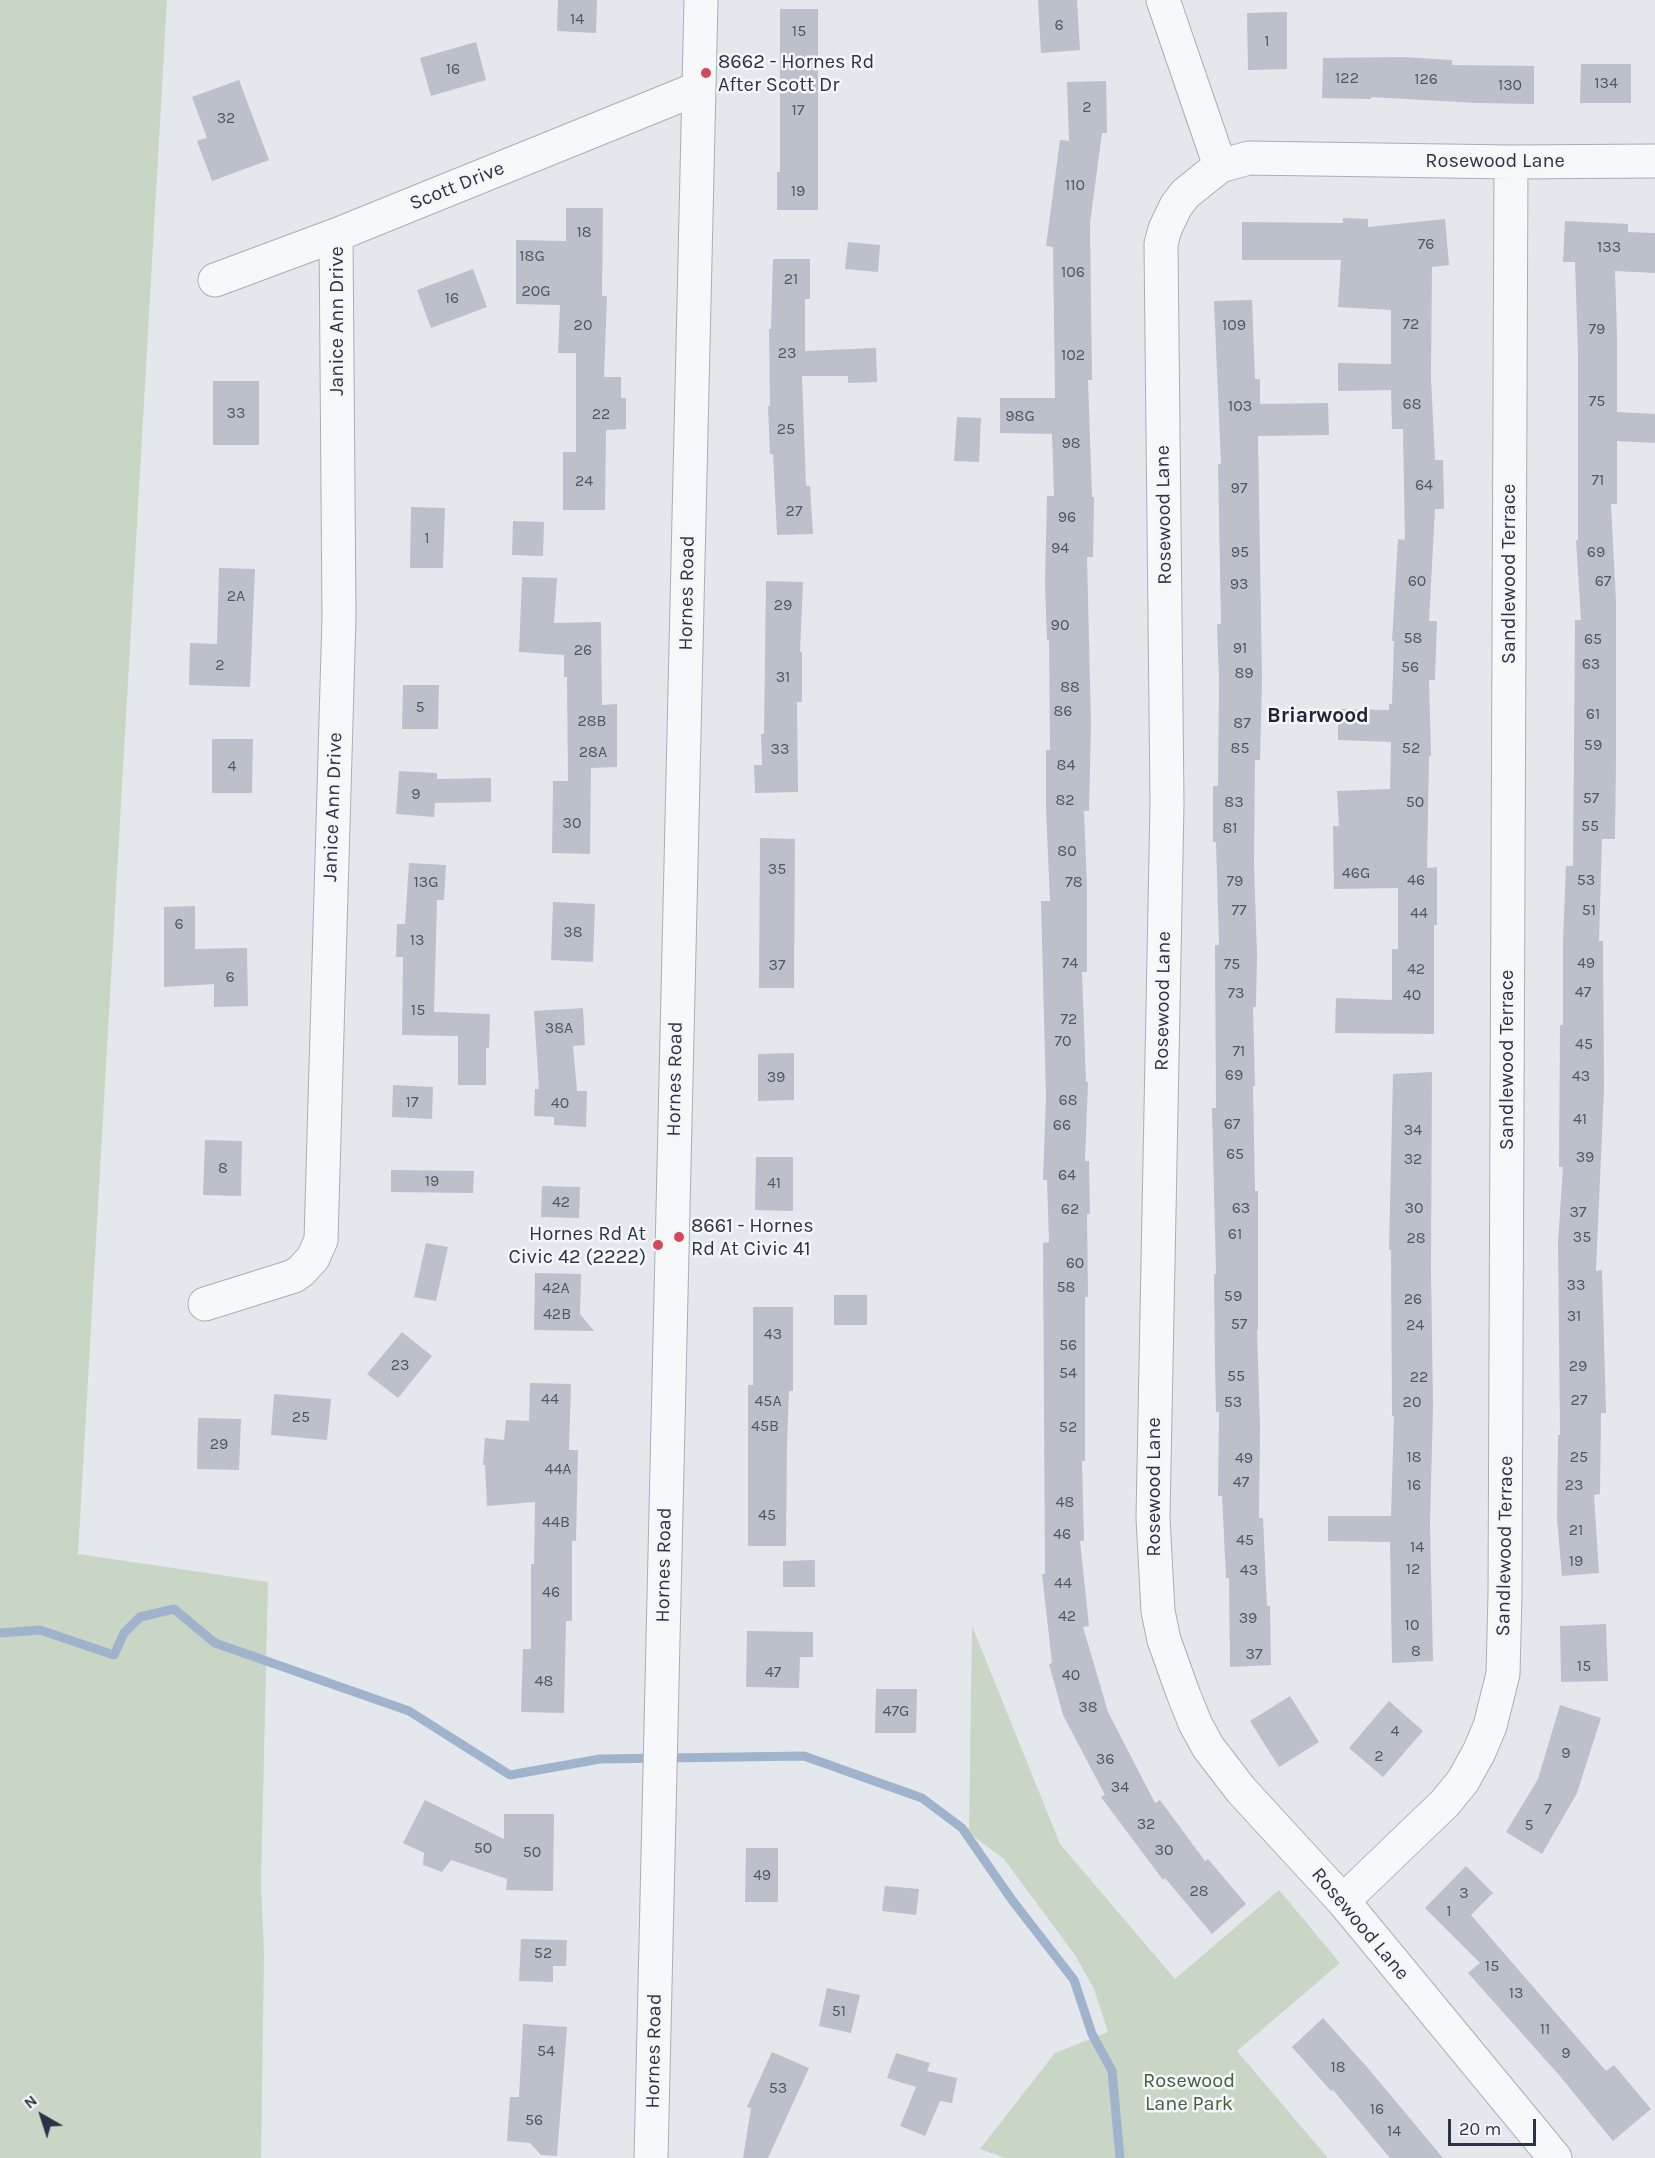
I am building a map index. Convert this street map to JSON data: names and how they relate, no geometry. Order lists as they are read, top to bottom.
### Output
{
  "streets": {
    "street": [
      "Rosewood Lane",
      "Scott Drive",
      "Janice Ann Drive",
      "Sandlewood Terrace",
      "Hornes Road"
    ]
  },
  "crossings": [
    ["Rosewood Lane", "Sandlewood Terrace"],
    ["Scott Drive", "Janice Ann Drive"],
    ["Scott Drive", "Hornes Road"]
  ],
  "districts": ["Briarwood"],
  "parks": ["Rosewood Lane Park"],
  "places": ["8662 - Hornes Rd After Scott Dr", "8661 - Hornes Rd At Civic 41", "Hornes Rd At Civic 42 (2222)"],
  "house_numbers": [
    "14",
    "6",
    "15",
    "1",
    "16",
    "122",
    "126",
    "134",
    "130",
    "2",
    "17",
    "32",
    "110",
    "19",
    "18",
    "76",
    "133",
    "18G",
    "106",
    "21",
    "20G",
    "16",
    "72",
    "20",
    "109",
    "79",
    "23",
    "102",
    "75",
    "68",
    "103",
    "33",
    "22",
    "98G",
    "25",
    "98",
    "71",
    "24",
    "64",
    "97",
    "27",
    "96",
    "1",
    "94",
    "95",
    "69",
    "60",
    "67",
    "93",
    "2A",
    "29",
    "90",
    "58",
    "65",
    "91",
    "26",
    "63",
    "2",
    "56",
    "89",
    "31",
    "88",
    "5",
    "86",
    "61",
    "28B",
    "87",
    "59",
    "85",
    "52",
    "33",
    "28A",
    "84",
    "4",
    "9",
    "57",
    "82",
    "83",
    "50",
    "30",
    "55",
    "81",
    "80",
    "35",
    "46G",
    "46",
    "53",
    "79",
    "13G",
    "78",
    "77",
    "51",
    "44",
    "6",
    "38",
    "13",
    "74",
    "49",
    "75",
    "37",
    "42",
    "6",
    "47",
    "73",
    "40",
    "15",
    "72",
    "38A",
    "70",
    "45",
    "71",
    "69",
    "43",
    "39",
    "68",
    "17",
    "40",
    "41",
    "67",
    "66",
    "34",
    "65",
    "39",
    "32",
    "8",
    "64",
    "19",
    "41",
    "42",
    "63",
    "30",
    "62",
    "37",
    "61",
    "35",
    "28",
    "60",
    "33",
    "58",
    "42A",
    "59",
    "26",
    "42B",
    "31",
    "57",
    "24",
    "43",
    "56",
    "23",
    "29",
    "54",
    "55",
    "22",
    "44",
    "27",
    "45A",
    "53",
    "20",
    "25",
    "45B",
    "52",
    "29",
    "18",
    "25",
    "49",
    "44A",
    "47",
    "16",
    "23",
    "48",
    "45",
    "44B",
    "21",
    "46",
    "45",
    "14",
    "19",
    "12",
    "43",
    "44",
    "46",
    "42",
    "39",
    "10",
    "8",
    "37",
    "15",
    "47",
    "40",
    "48",
    "38",
    "47G",
    "4",
    "9",
    "2",
    "36",
    "34",
    "7",
    "32",
    "5",
    "50",
    "30",
    "50",
    "49",
    "28",
    "3",
    "1",
    "52",
    "15",
    "13",
    "51",
    "11",
    "54",
    "9",
    "18",
    "53",
    "16",
    "56",
    "14"
  ],
  "scale_bar": "20 m",
  "north": "top left"
}
